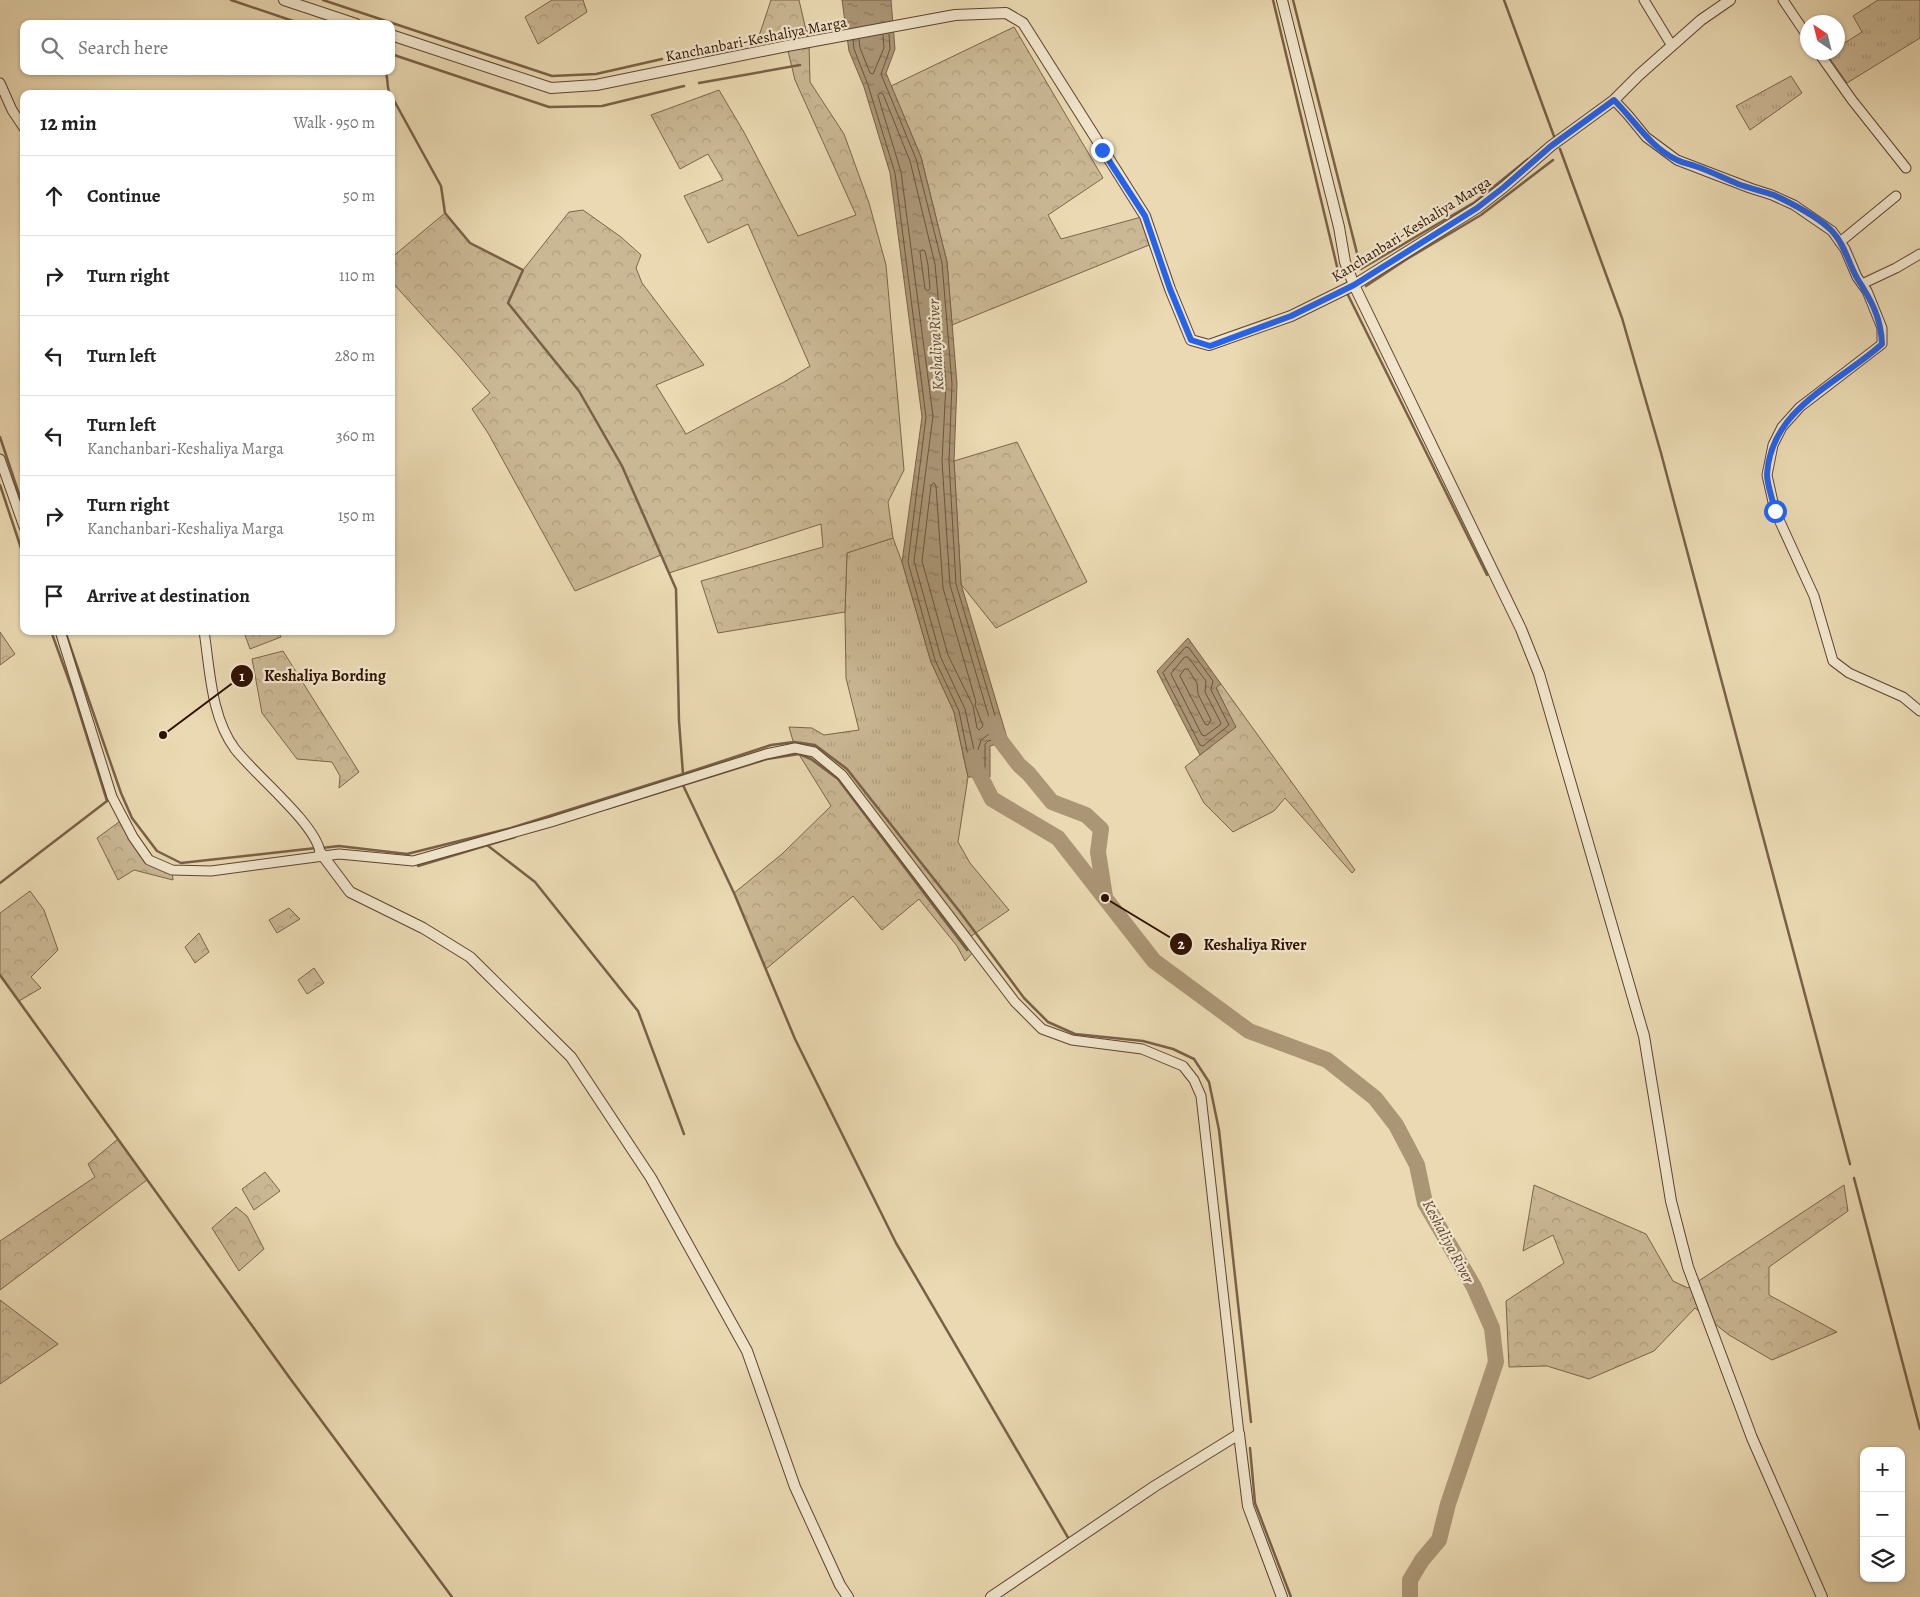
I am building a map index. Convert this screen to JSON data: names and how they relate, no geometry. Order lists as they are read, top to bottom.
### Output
{
  "streets": {
    "street": ["Kanchanbari-Keshaliya Marga"]
  },
  "water": ["Keshaliya River"],
  "places": ["Keshaliya Bording", "Keshaliya River"],
  "north": "top left",
  "page": {
    "search": "Search here",
    "heading": ["12 min", "Walk · 950 m"],
    "list": [
      ["Continue", "50 m"],
      ["Turn right", "110 m"],
      ["Turn left", "280 m"],
      ["Turn left", "Kanchanbari-Keshaliya Marga", "360 m"],
      ["Turn right", "Kanchanbari-Keshaliya Marga", "150 m"],
      "Arrive at destination"
    ],
    "map_buttons": ["+", "−"]
  }
}
